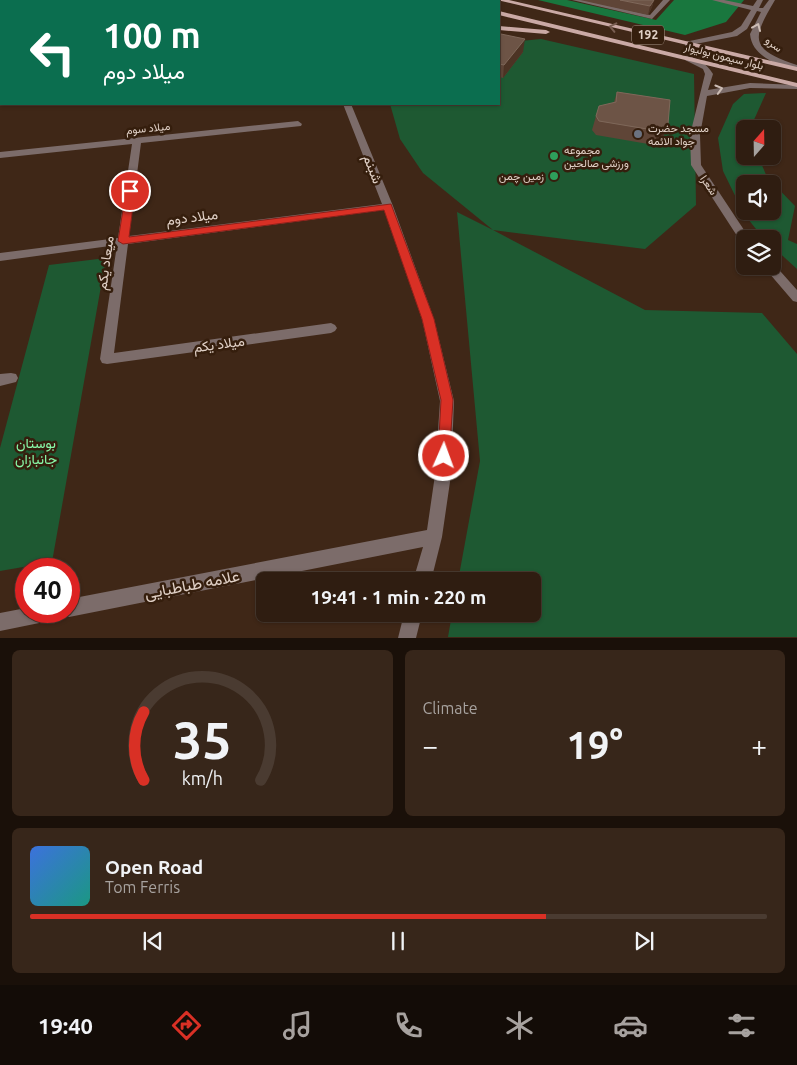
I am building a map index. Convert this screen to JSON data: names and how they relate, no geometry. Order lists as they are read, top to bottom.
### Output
{
  "streets": {
    "main road": ["192", "بلوار سیمون بولیوار"],
    "street": [
      "سرو",
      "میلاد سوم",
      "شبنم",
      "شعرا",
      "میلاد دوم",
      "میعاد یکم",
      "میلاد یکم",
      "علامه طباطبایی"
    ]
  },
  "crossings": [
    ["سرو", "بلوار سیمون بولیوار"],
    ["بلوار سیمون بولیوار", "شعرا"],
    ["میلاد سوم", "میعاد یکم"],
    ["شبنم", "میلاد دوم"],
    ["شبنم", "علامه طباطبایی"],
    ["میلاد دوم", "میعاد یکم"],
    ["میعاد یکم", "میلاد یکم"]
  ],
  "parks": ["بوستان جانبازان"],
  "places": ["مسجد حضرت جواد الائمه", "مجموعه ورزشی صالحین", "زمین چمن"],
  "north": "top",
  "page": {
    "turn": ["100 m", "میلاد دوم"],
    "limit": "40",
    "trip": "19:41 · 1 min · 220 m",
    "tile": "Climate",
    "heat": ["−", "19°", "+"],
    "song": ["Open Road", "Tom Ferris"],
    "tabs": "19:40",
    "gauge": ["35", "km/h"]
  }
}
